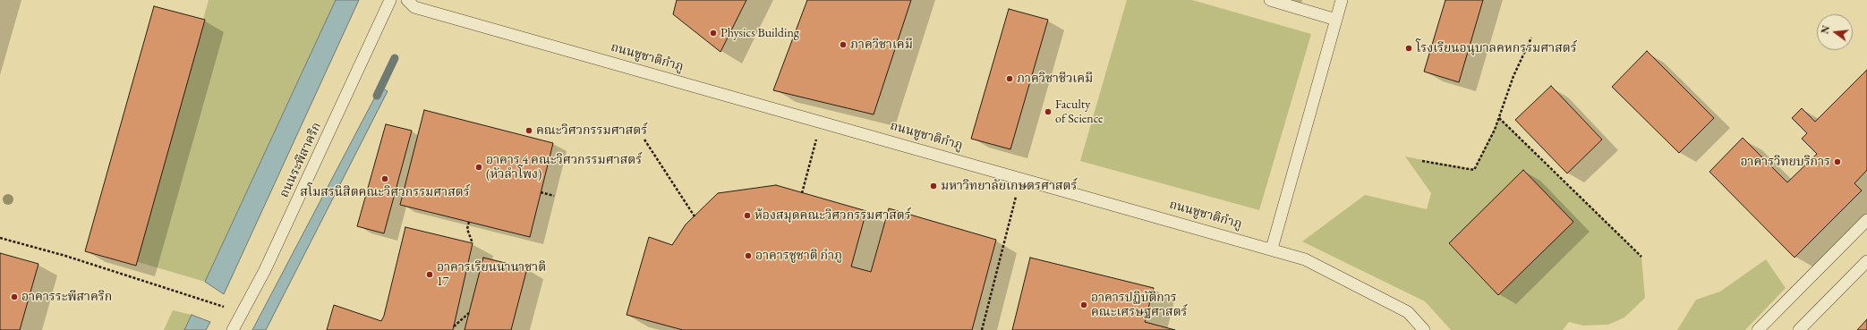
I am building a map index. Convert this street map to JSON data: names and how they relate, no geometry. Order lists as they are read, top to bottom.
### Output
{
  "streets": {
    "lane": ["ถนนชูชาติกำภู", "ถนนระพีสาคริก"]
  },
  "places": [
    "Physics Building",
    "ภาควิชาเคมี",
    "โรงเรียนอนุบาลคหกรรมศาสตร์",
    "ภาควิชาชีวเคมี",
    "Faculty of Science",
    "คณะวิศวกรรมศาสตร์",
    "อาคารวิทยบริการ",
    "อาคาร 4 คณะวิศวกรรมศาสตร์ (หัวลำโพง)",
    "สโมสรนิสิตคณะวิศวกรรมศาสตร์",
    "มหาวิทยาลัยเกษตรศาสตร์",
    "ห้องสมุดคณะวิศวกรรมศาสตร์",
    "อาคารชูชาติ กำภู",
    "อาคารเรียนนานาชาติ 17",
    "อาคารระพีสาคริก",
    "อาคารปฏิบัติการ คณะเศรษฐศาสตร์"
  ],
  "north": "left"
}
